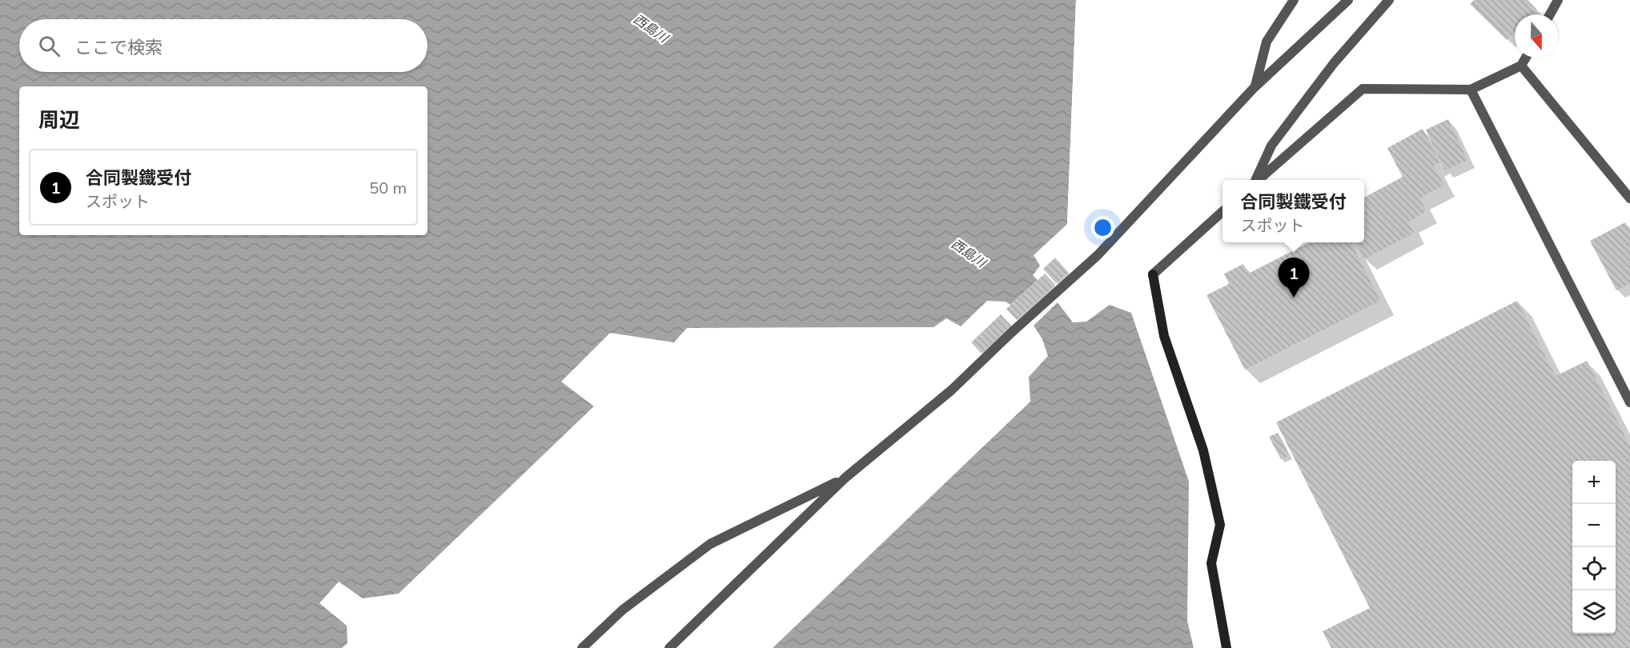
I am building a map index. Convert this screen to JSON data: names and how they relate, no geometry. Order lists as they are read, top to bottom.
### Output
{
  "water": ["西島川"],
  "north": "bottom",
  "page": {
    "search": "ここで検索",
    "heading": "周辺",
    "list": [
      {
        "mark": "1",
        "name": "合同製鐵受付",
        "note": "スポット",
        "value": "50 m"
      }
    ],
    "popup": ["合同製鐵受付", "スポット"],
    "pins": "1",
    "map_buttons": ["+", "−"]
  }
}
